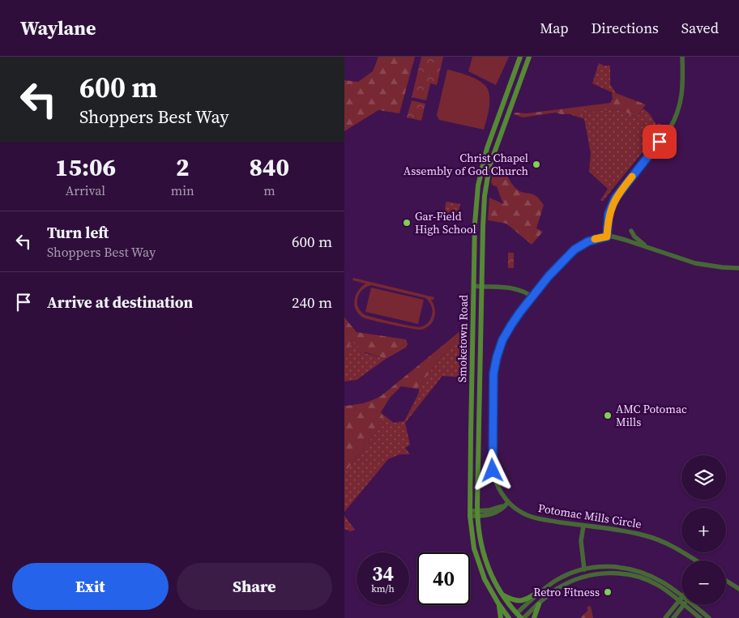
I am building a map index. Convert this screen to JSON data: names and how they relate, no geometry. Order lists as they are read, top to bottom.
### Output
{
  "streets": {
    "main road": ["Smoketown Road"],
    "street": ["Potomac Mills Circle"]
  },
  "places": [
    "Christ Chapel Assembly of God Church",
    "Gar-Field High School",
    "AMC Potomac Mills",
    "Retro Fitness"
  ],
  "page": {
    "header": "Waylane",
    "nav": ["Map", "Directions", "Saved"],
    "turn": ["600 m", "Shoppers Best Way"],
    "eta": [
      "15:06",
      "Arrival",
      "2",
      "min",
      "840",
      "m"
    ],
    "list": [
      {
        "name": "Turn left",
        "note": "Shoppers Best Way",
        "value": "600 m"
      },
      {
        "name": "Arrive at destination",
        "value": "240 m"
      }
    ],
    "map_buttons": ["+", "−"],
    "speed": "34 km/h",
    "limit": "40",
    "buttons": ["Exit", "Share"]
  }
}
